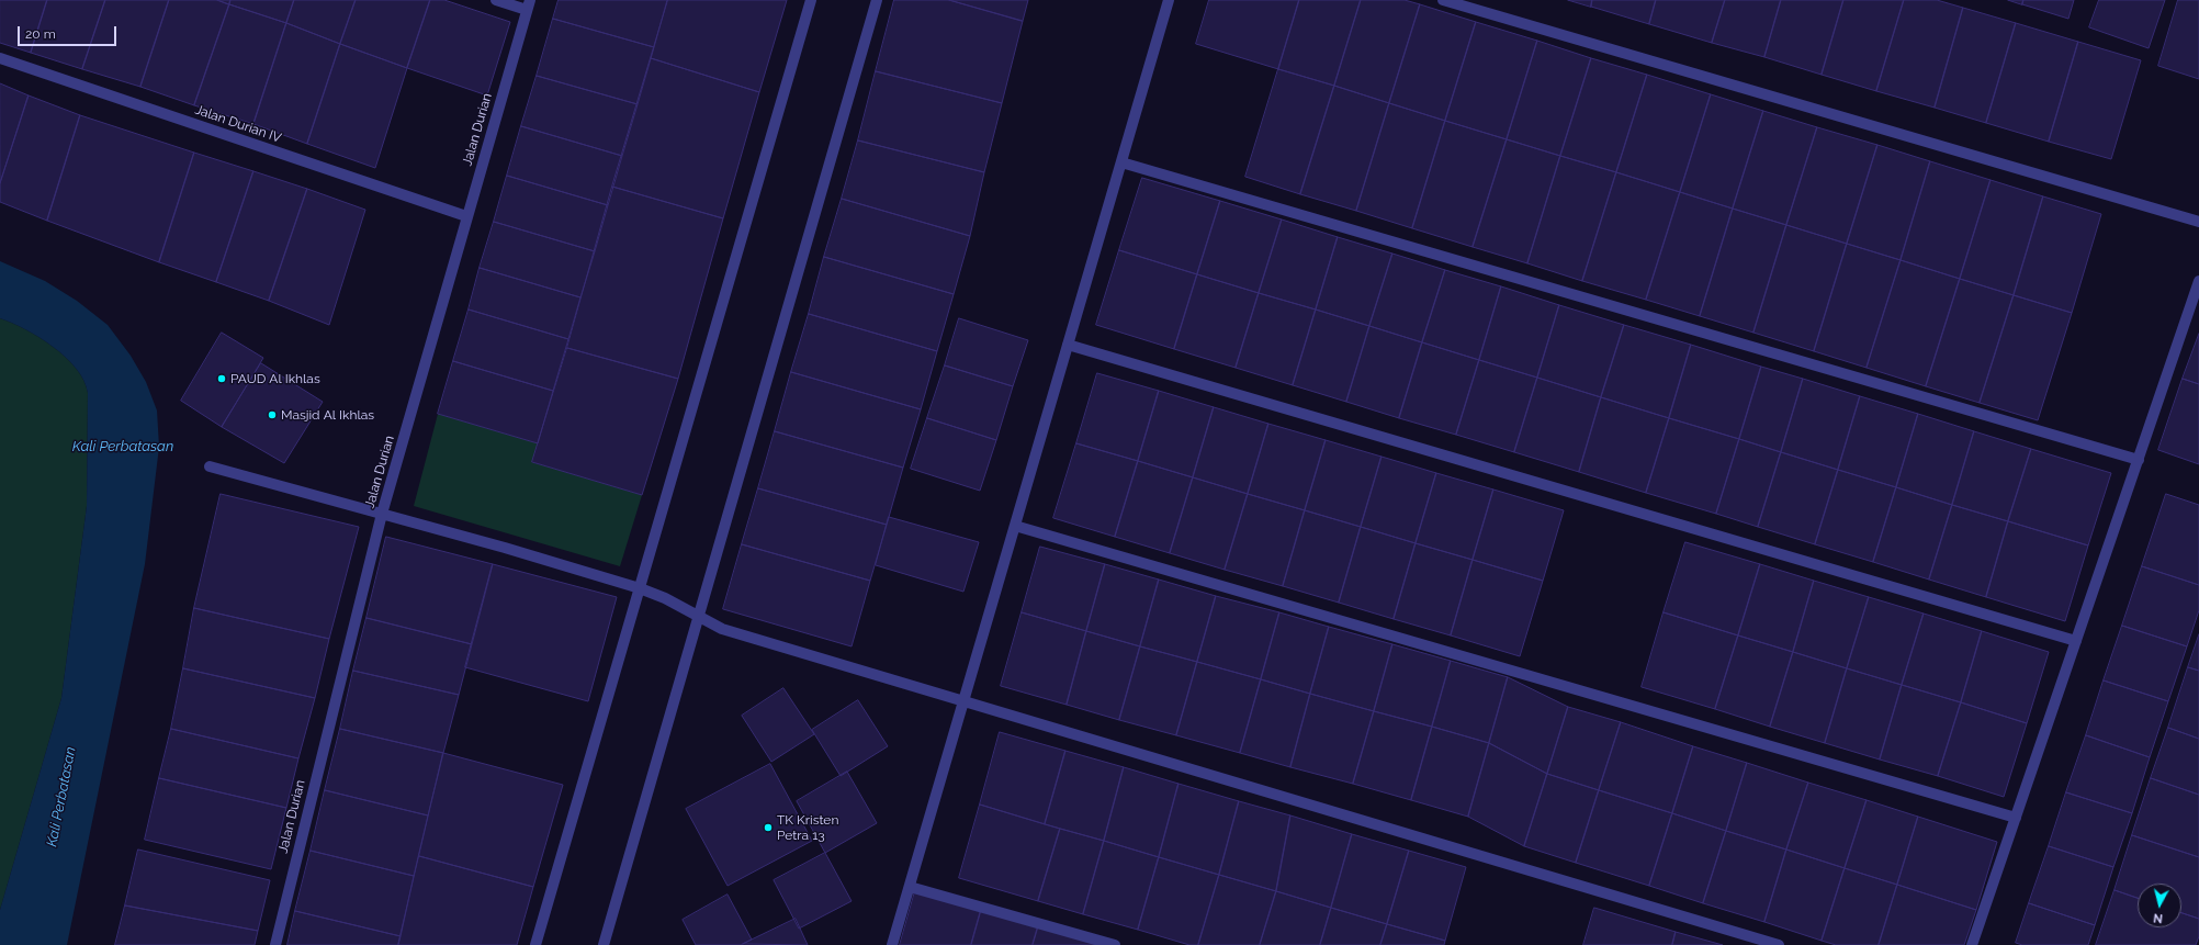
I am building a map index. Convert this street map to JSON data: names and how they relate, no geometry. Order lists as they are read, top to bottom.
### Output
{
  "streets": {
    "street": ["Jalan Durian IV", "Jalan Durian"]
  },
  "crossings": [
    ["Jalan Durian IV", "Jalan Durian"]
  ],
  "water": ["Kali Perbatasan"],
  "places": ["PAUD Al Ikhlas", "Masjid Al Ikhlas", "TK Kristen Petra 13"],
  "scale_bar": "20 m",
  "north": "bottom"
}
